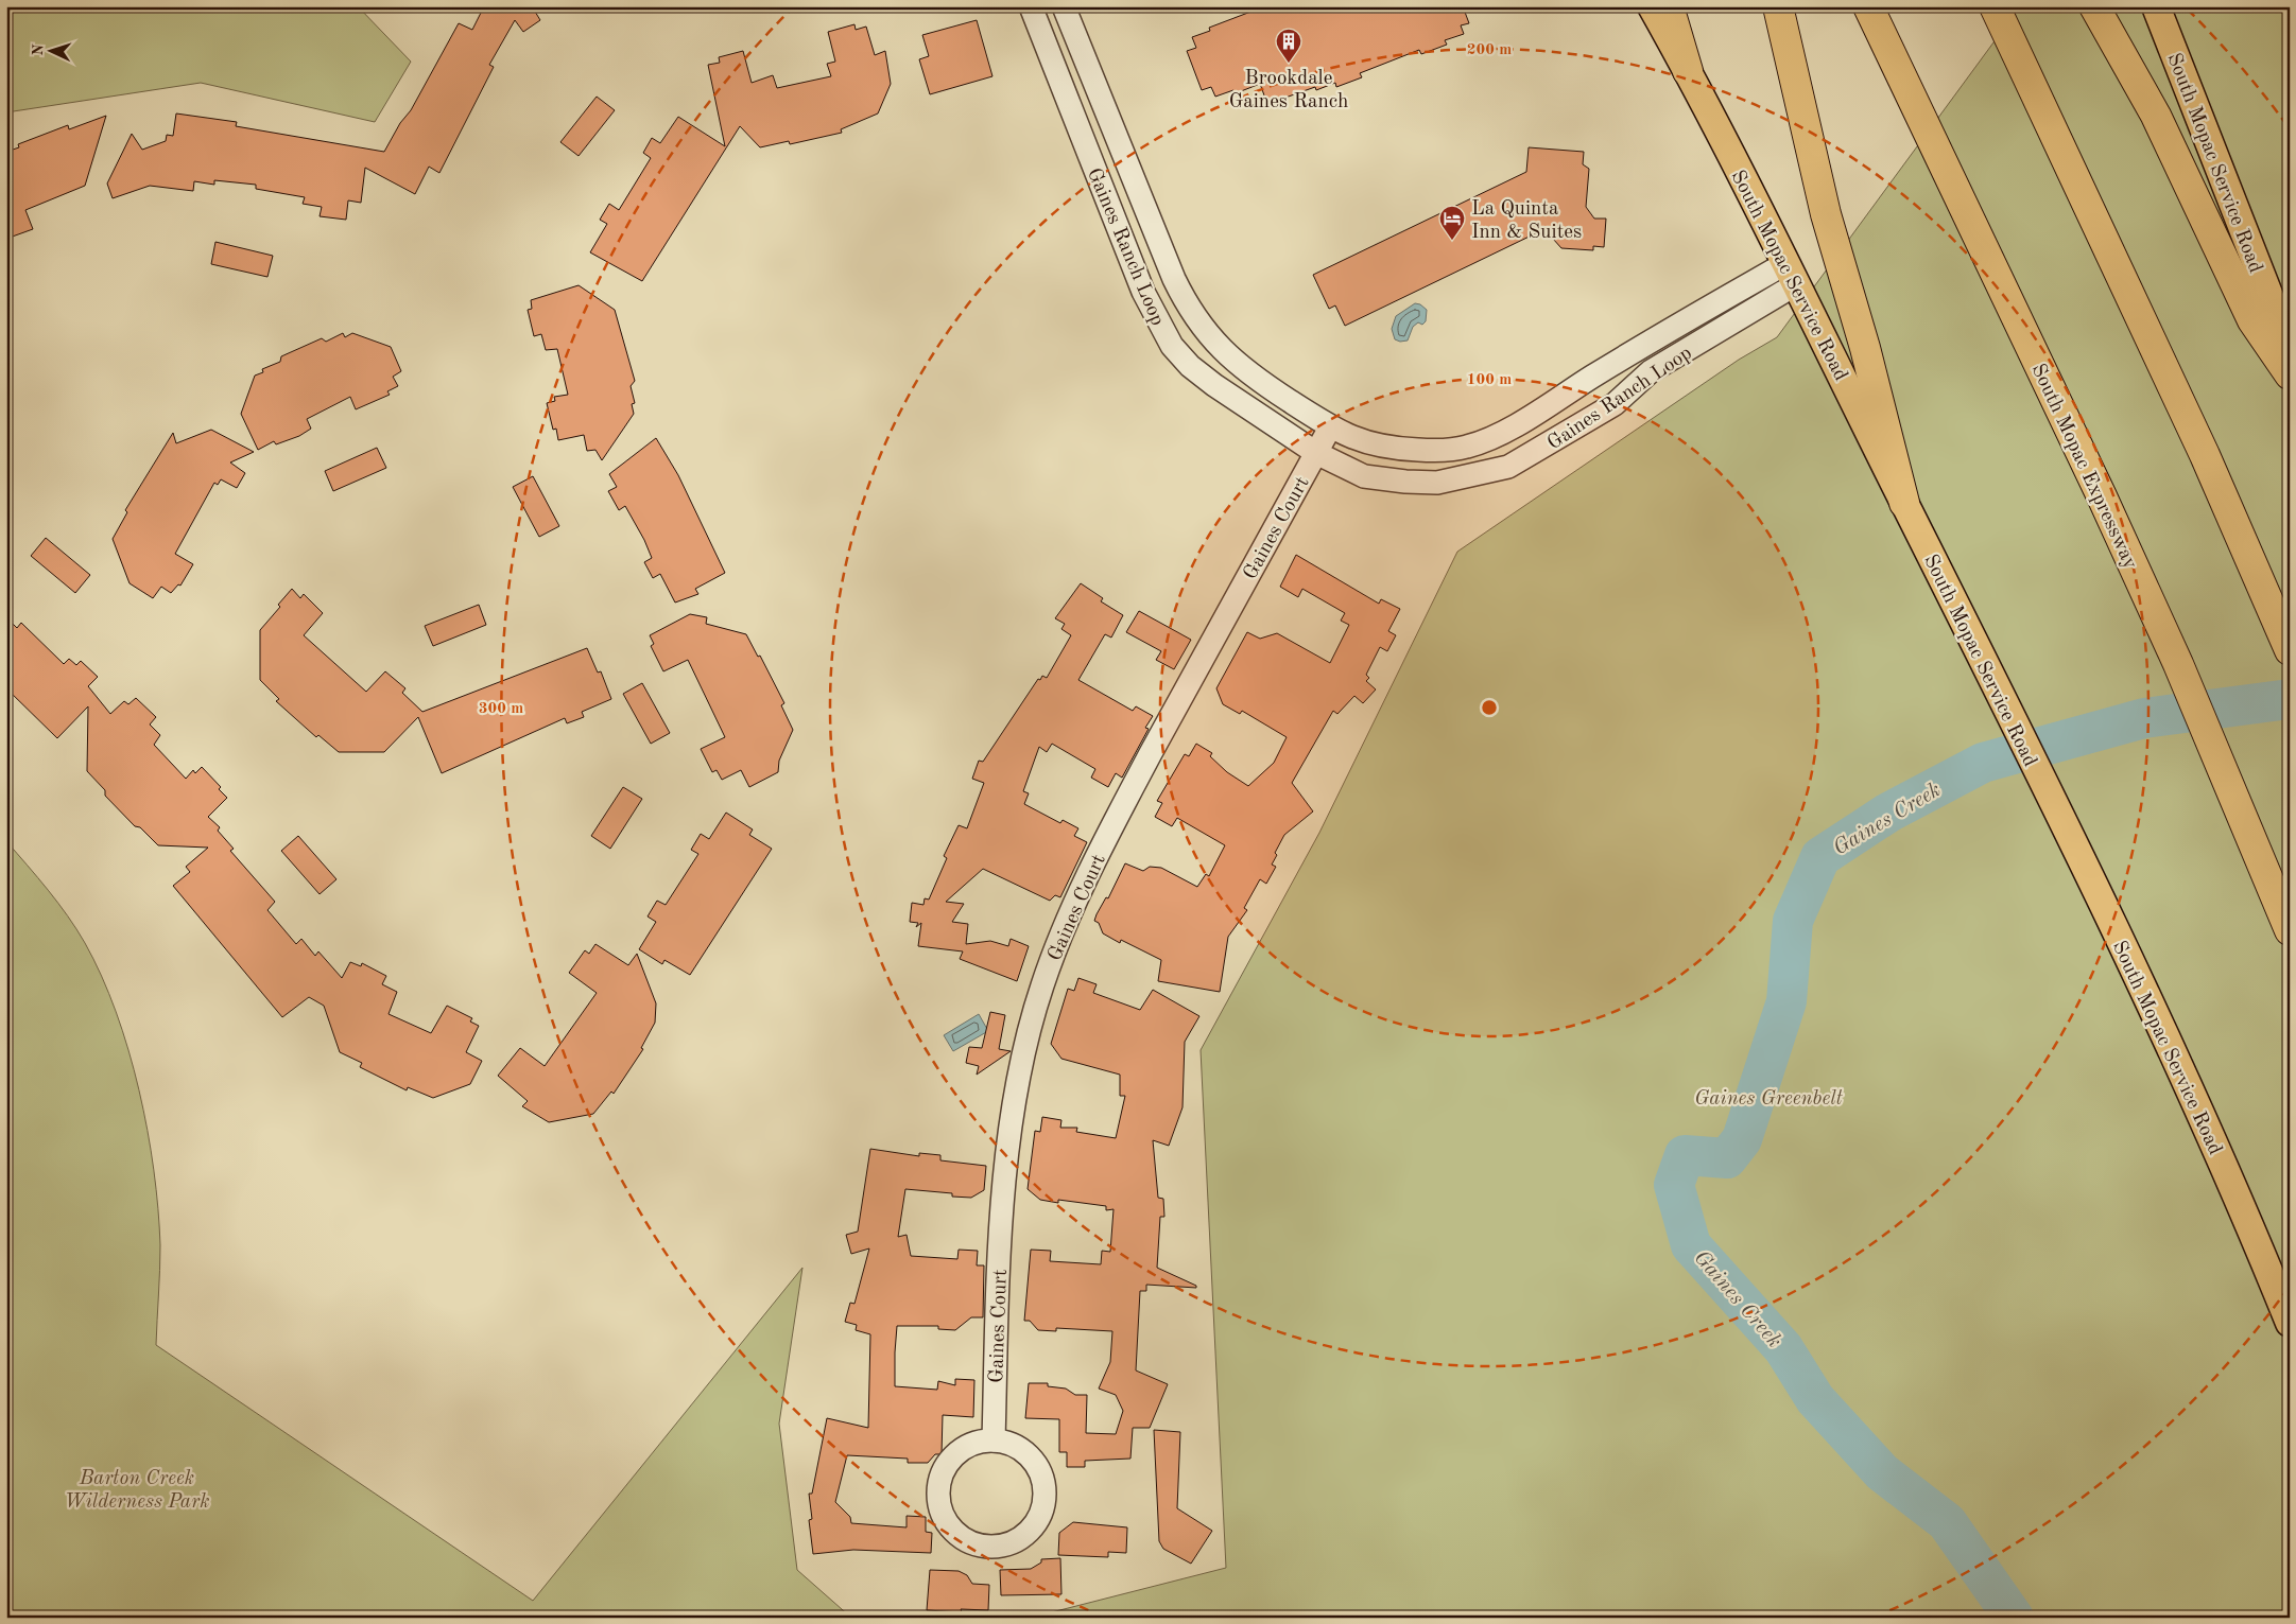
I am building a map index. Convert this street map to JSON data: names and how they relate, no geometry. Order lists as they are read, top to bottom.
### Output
{
  "streets": {
    "highway": ["South Mopac Expressway"],
    "main road": ["South Mopac Service Road"],
    "street": ["Gaines Ranch Loop", "Gaines Court"]
  },
  "crossings": [
    ["South Mopac Service Road", "Gaines Ranch Loop"],
    ["Gaines Ranch Loop", "Gaines Court"]
  ],
  "water": ["Gaines Creek"],
  "parks": ["Gaines Greenbelt", "Barton Creek Wilderness Park"],
  "places": {
    "building": ["Brookdale Gaines Ranch"],
    "hotel": ["La Quinta Inn & Suites"]
  },
  "north": "left",
  "rings": ["200 m", "100 m", "300 m"]
}
